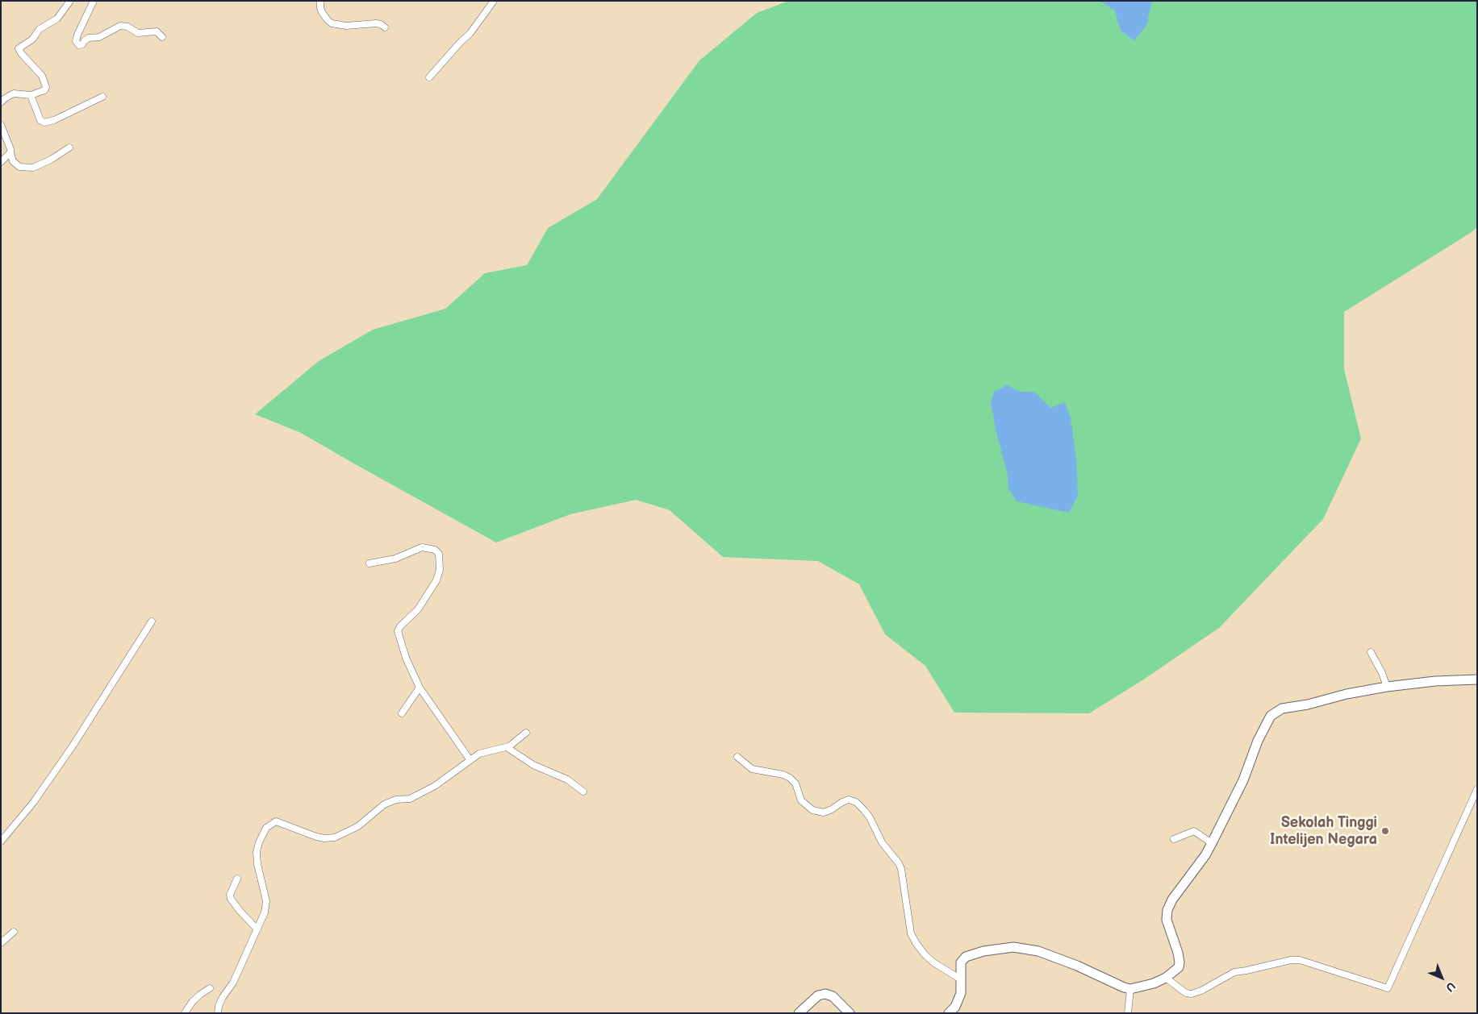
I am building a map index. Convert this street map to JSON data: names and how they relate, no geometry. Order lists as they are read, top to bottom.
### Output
{
  "places": ["Sekolah Tinggi Intelijen Negara"],
  "north": "bottom right"
}
